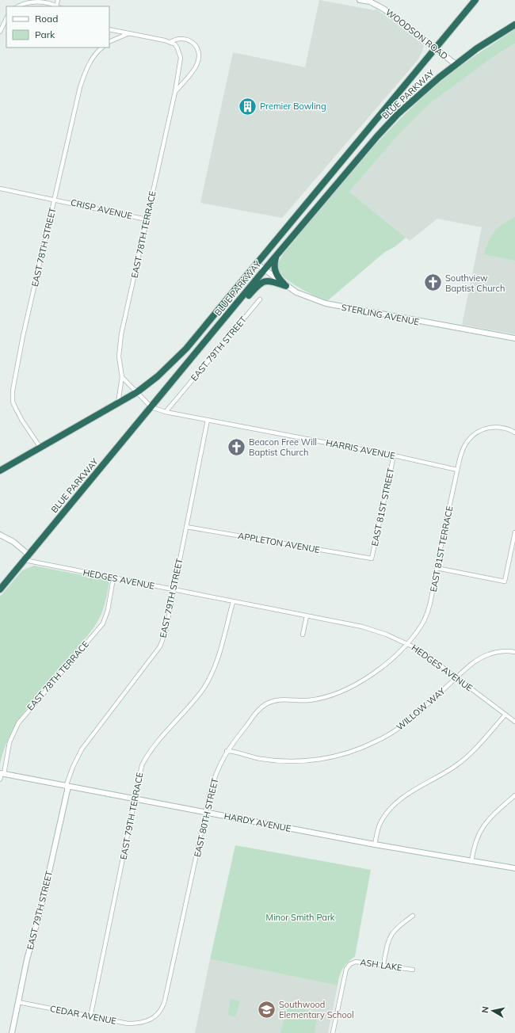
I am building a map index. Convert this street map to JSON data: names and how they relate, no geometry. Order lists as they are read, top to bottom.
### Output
{
  "streets": {
    "highway": ["BLUE PARKWAY"],
    "street": [
      "WOODSON ROAD",
      "CRISP AVENUE",
      "EAST 78TH TERRACE",
      "EAST 78TH STREET",
      "STERLING AVENUE",
      "EAST 79TH STREET",
      "HARRIS AVENUE",
      "EAST 81ST STREET",
      "APPLETON AVENUE",
      "EAST 81ST TERRACE",
      "HEDGES AVENUE",
      "WILLOW WAY",
      "EAST 79TH TERRACE",
      "EAST 80TH STREET",
      "HARDY AVENUE",
      "ASH LAKE",
      "CEDAR AVENUE"
    ]
  },
  "crossings": [
    ["WOODSON ROAD", "BLUE PARKWAY"],
    ["BLUE PARKWAY", "EAST 78TH TERRACE"],
    ["BLUE PARKWAY", "EAST 78TH STREET"],
    ["BLUE PARKWAY", "STERLING AVENUE"],
    ["BLUE PARKWAY", "HARRIS AVENUE"],
    ["BLUE PARKWAY", "HEDGES AVENUE"],
    ["CRISP AVENUE", "EAST 78TH TERRACE"],
    ["CRISP AVENUE", "EAST 78TH STREET"],
    ["EAST 78TH TERRACE", "HEDGES AVENUE"],
    ["EAST 78TH TERRACE", "HARDY AVENUE"],
    ["EAST 79TH STREET", "HARRIS AVENUE"],
    ["EAST 79TH STREET", "APPLETON AVENUE"],
    ["EAST 79TH STREET", "HEDGES AVENUE"],
    ["EAST 79TH STREET", "HARDY AVENUE"],
    ["EAST 79TH STREET", "CEDAR AVENUE"],
    ["HARRIS AVENUE", "EAST 81ST STREET"],
    ["HARRIS AVENUE", "EAST 81ST TERRACE"],
    ["EAST 81ST STREET", "APPLETON AVENUE"],
    ["EAST 81ST TERRACE", "HEDGES AVENUE"],
    ["EAST 81ST TERRACE", "EAST 80TH STREET"],
    ["HEDGES AVENUE", "WILLOW WAY"],
    ["HEDGES AVENUE", "EAST 79TH TERRACE"],
    ["HEDGES AVENUE", "EAST 80TH STREET"],
    ["WILLOW WAY", "EAST 80TH STREET"],
    ["EAST 79TH TERRACE", "HARDY AVENUE"],
    ["EAST 79TH TERRACE", "CEDAR AVENUE"],
    ["EAST 80TH STREET", "HARDY AVENUE"],
    ["EAST 80TH STREET", "CEDAR AVENUE"]
  ],
  "parks": ["Minor Smith Park"],
  "places": {
    "building": ["Premier Bowling"],
    "church": ["Southview Baptist Church", "Beacon Free Will Baptist Church"],
    "school or university": ["Southwood Elementary School"]
  },
  "legend": ["Road", "Park"],
  "north": "left"
}
